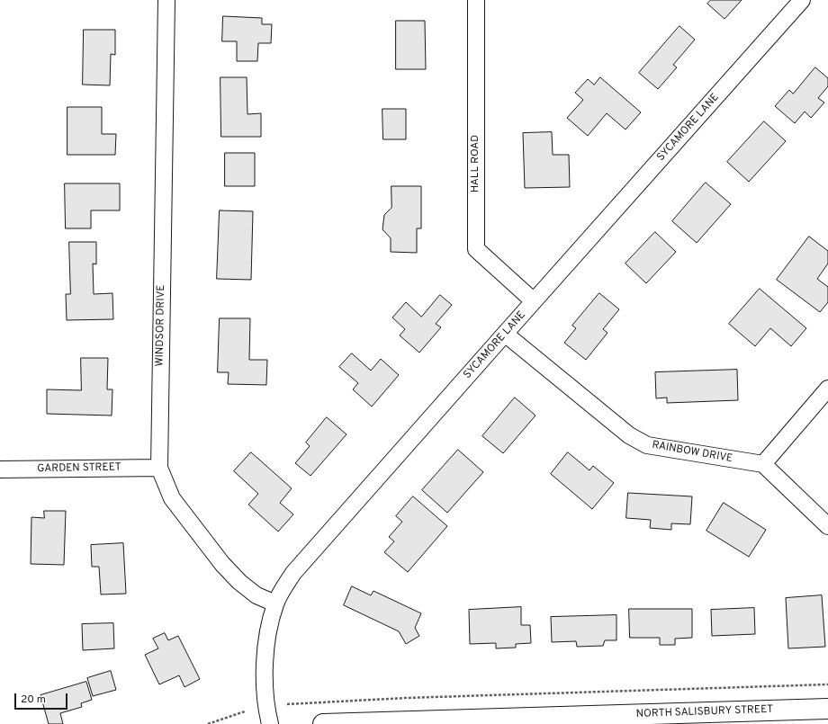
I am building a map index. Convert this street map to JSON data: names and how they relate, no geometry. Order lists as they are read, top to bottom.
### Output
{
  "streets": {
    "street": [
      "SYCAMORE LANE",
      "HALL ROAD",
      "WINDSOR DRIVE",
      "RAINBOW DRIVE",
      "GARDEN STREET",
      "NORTH SALISBURY STREET"
    ]
  },
  "crossings": [
    ["SYCAMORE LANE", "HALL ROAD"],
    ["SYCAMORE LANE", "WINDSOR DRIVE"],
    ["SYCAMORE LANE", "RAINBOW DRIVE"],
    ["WINDSOR DRIVE", "GARDEN STREET"]
  ],
  "scale_bar": "20 m"
}
